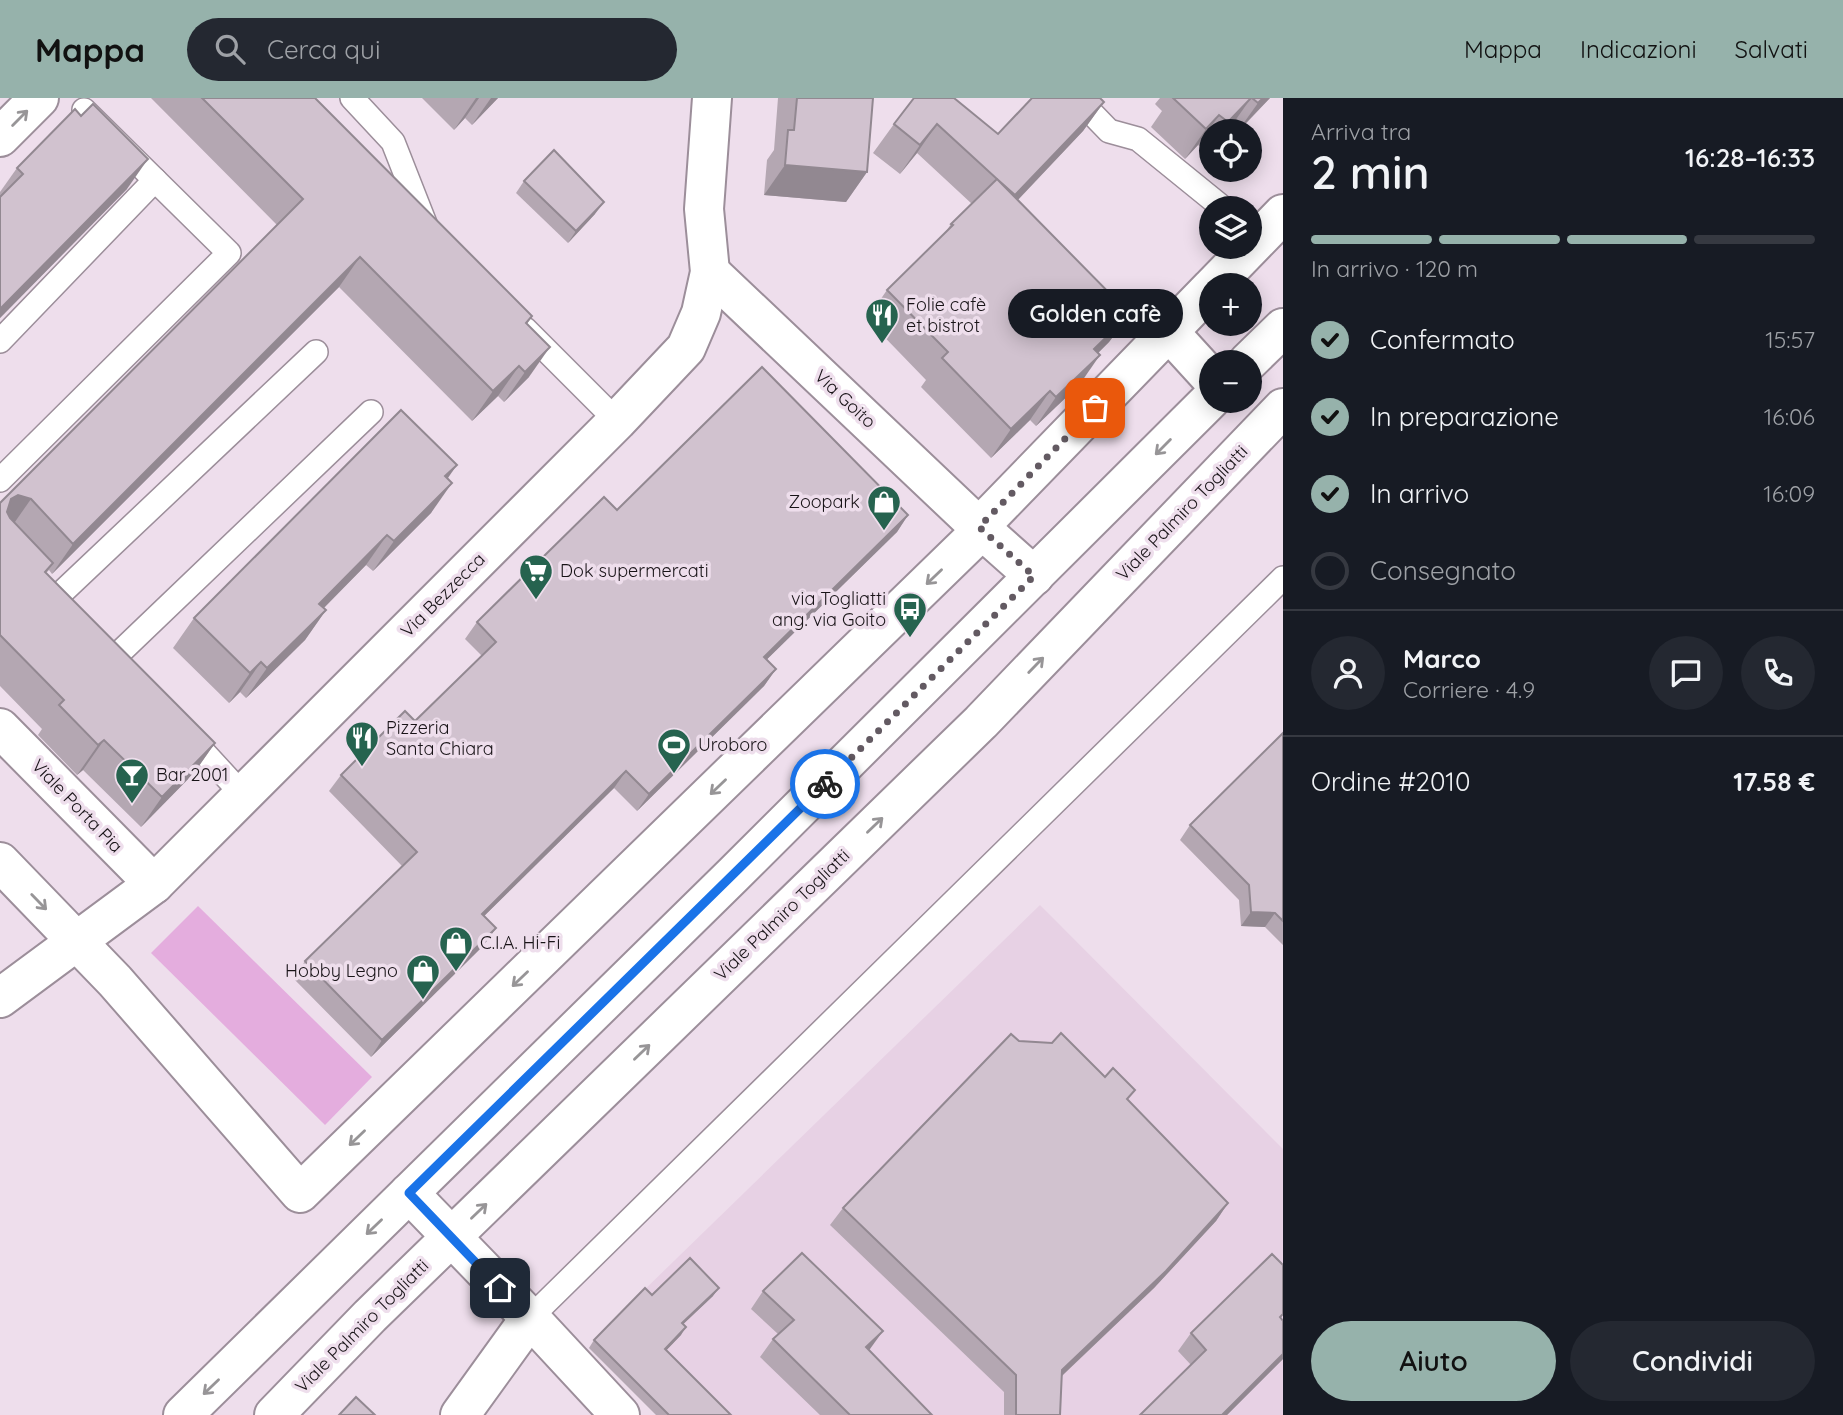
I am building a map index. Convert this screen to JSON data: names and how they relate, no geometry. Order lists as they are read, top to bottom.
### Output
{
  "streets": {
    "street": [
      "Via Goito",
      "Viale Palmiro Togliatti",
      "Via Bezzecca",
      "Viale Porta Pia"
    ]
  },
  "crossings": [
    ["Via Goito", "Via Bezzecca"],
    ["Via Bezzecca", "Viale Porta Pia"]
  ],
  "places": {
    "restaurant": ["Folie cafè et bistrot", "Pizzeria Santa Chiara"],
    "other": ["Golden cafè"],
    "shop": ["Zoopark", "C.I.A. Hi-Fi", "Hobby Legno"],
    "supermarket": ["Dok supermercati"],
    "bus stop": ["via Togliatti ang. via Goito"],
    "sports": ["Uroboro"],
    "bar": ["Bar 2001"]
  },
  "page": {
    "header": "Mappa",
    "search": "Cerca qui",
    "nav": ["Mappa", "Indicazioni", "Salvati"],
    "heading": ["2 min", "Arriva tra", "16:28–16:33"],
    "panel": [
      "Marco",
      "Corriere · 4.9",
      "Ordine #2010",
      "17.58 €"
    ],
    "map_buttons": ["+", "−"],
    "bar": "In arrivo · 120 m",
    "bubble": "Golden cafè",
    "list": [
      ["Confermato", "15:57"],
      ["In preparazione", "16:06"],
      ["In arrivo", "16:09"],
      "Consegnato"
    ],
    "buttons": ["Aiuto", "Condividi"]
  }
}
